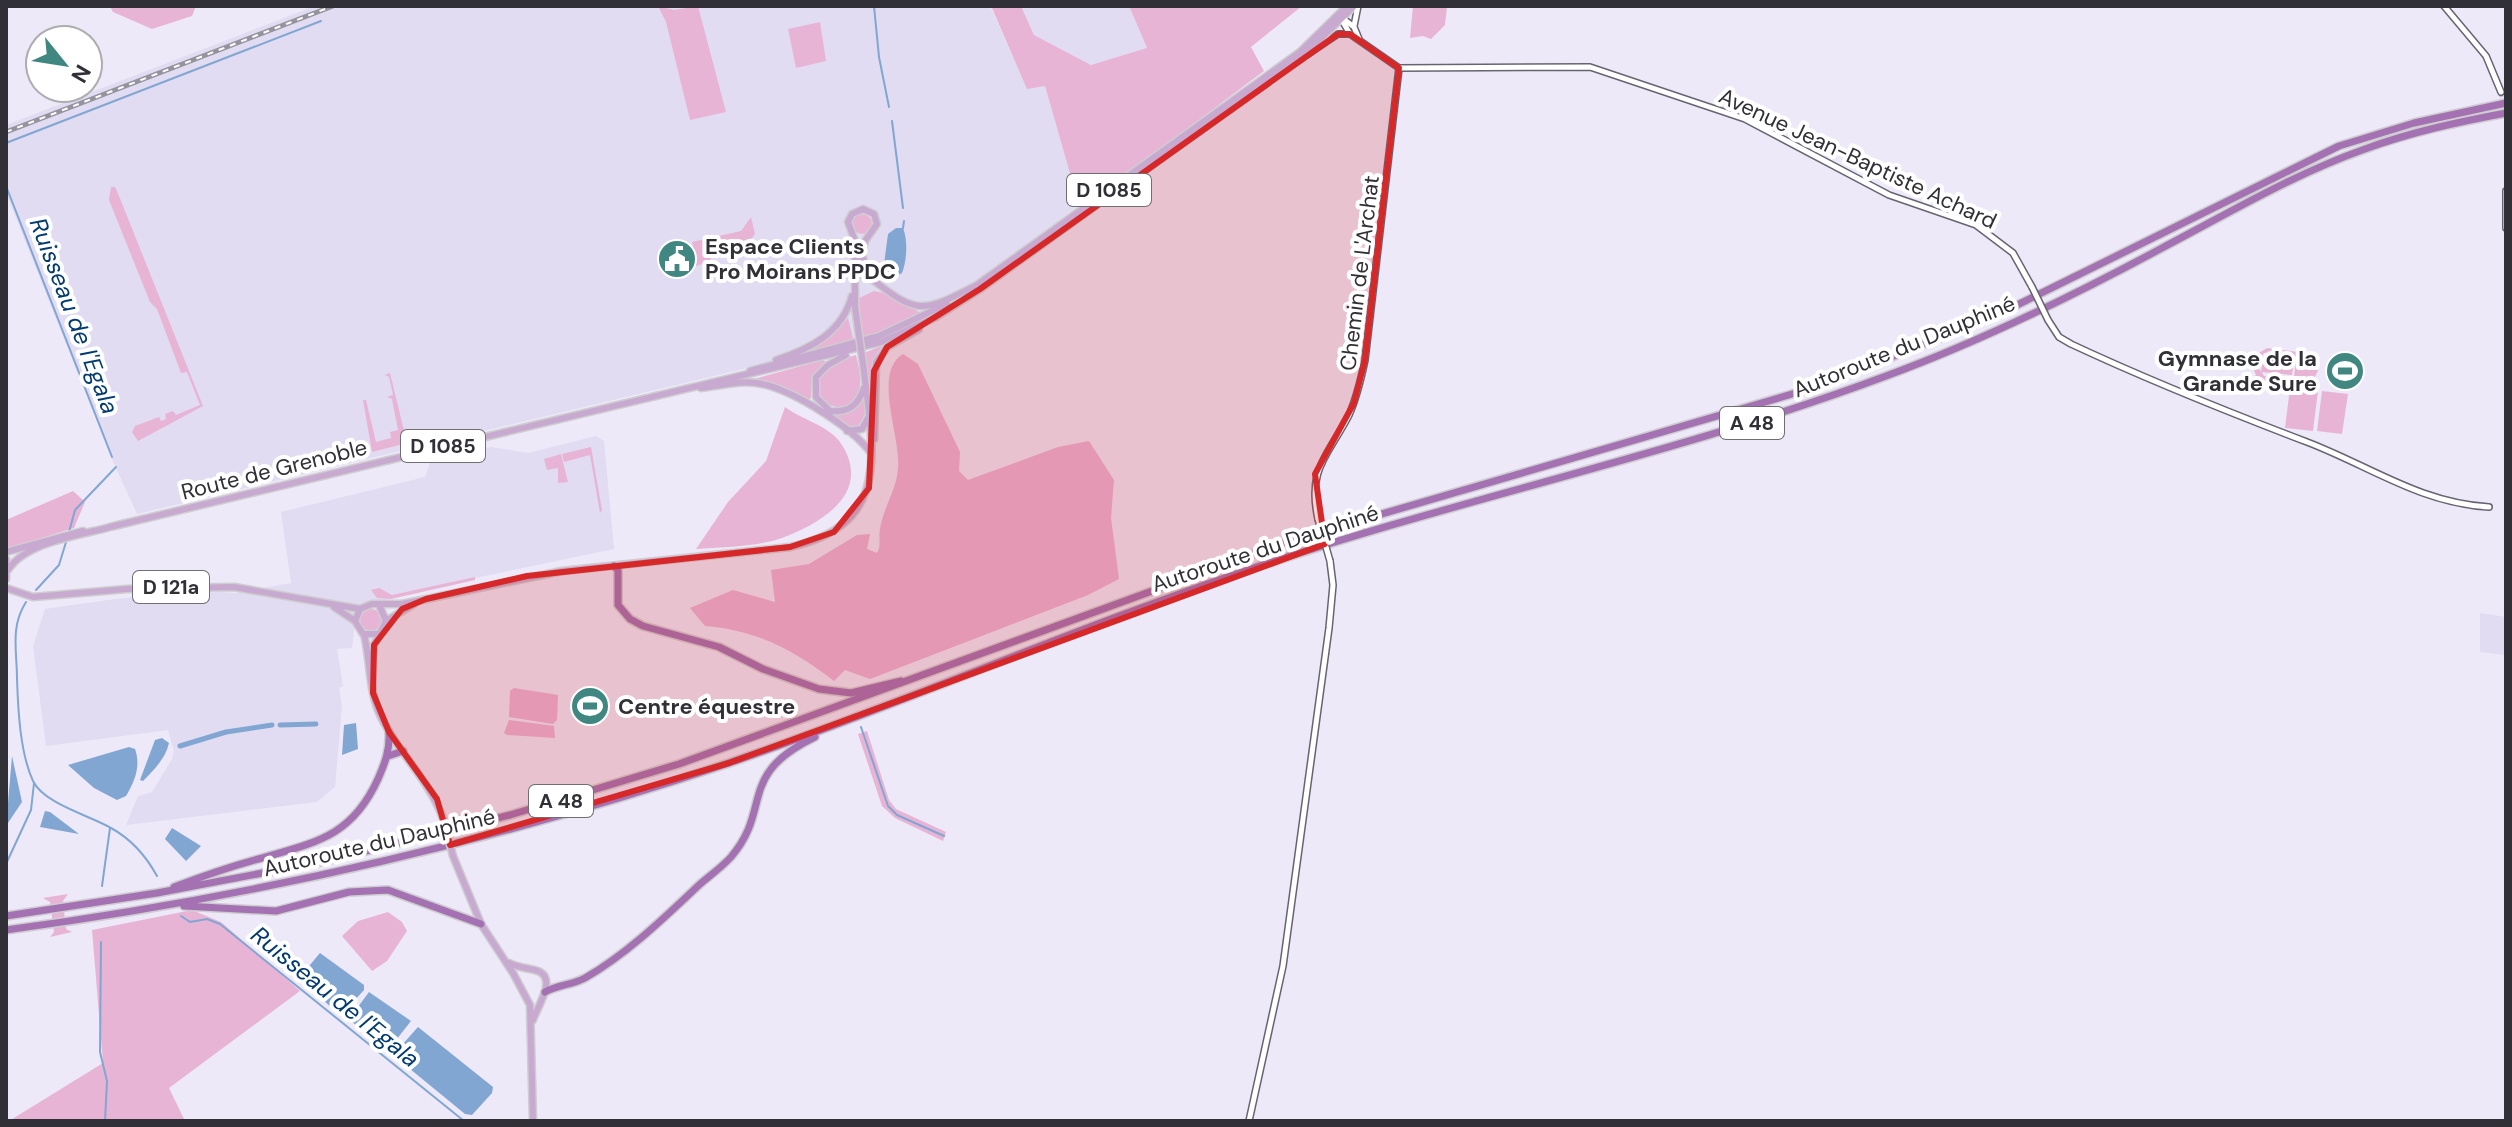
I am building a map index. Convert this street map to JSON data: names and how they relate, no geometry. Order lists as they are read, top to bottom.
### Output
{
  "streets": {
    "highway": ["Autoroute du Dauphiné", "A 48"],
    "main road": ["D 1085", "Route de Grenoble", "D 121a"],
    "street": ["Avenue Jean-Baptiste Achard", "Chemin de L'Archat"]
  },
  "crossings": [
    ["Avenue Jean-Baptiste Achard", "Chemin de L'Archat"],
    ["D 1085", "Route de Grenoble"]
  ],
  "water": ["Ruisseau de l'Egala"],
  "places": {
    "public building": ["Espace Clients Pro Moirans PPDC"],
    "sports": ["Gymnase de la Grande Sure", "Centre équestre"]
  },
  "north": "bottom right"
}
